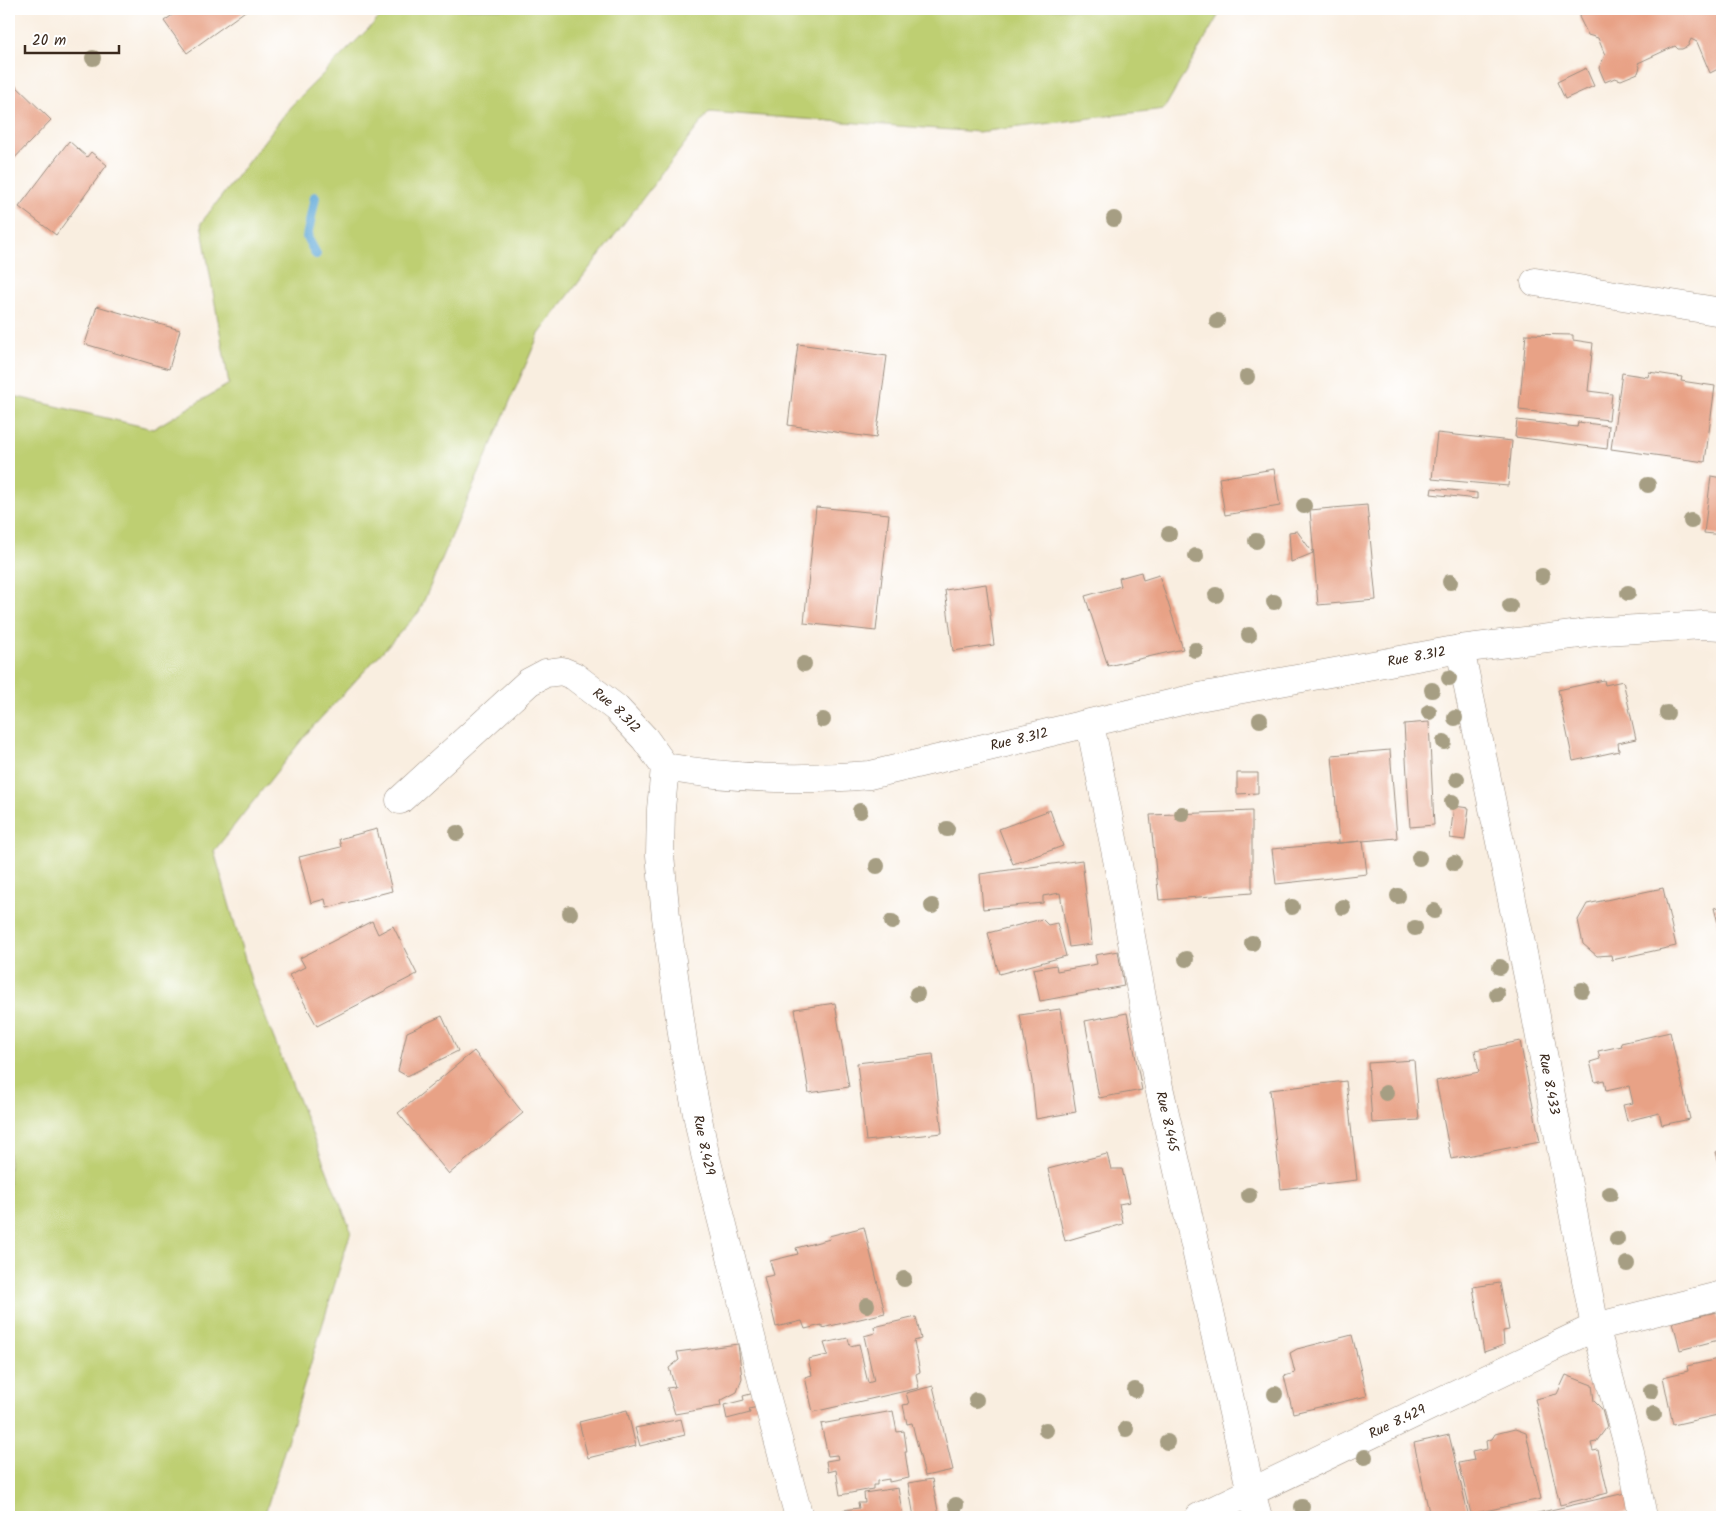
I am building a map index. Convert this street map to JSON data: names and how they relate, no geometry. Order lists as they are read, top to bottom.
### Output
{
  "streets": {
    "street": [
      "Rue 8.312",
      "Rue 8.433",
      "Rue 8.445",
      "Rue 8.429"
    ]
  },
  "crossings": [
    ["Rue 8.312", "Rue 8.433"],
    ["Rue 8.312", "Rue 8.445"],
    ["Rue 8.312", "Rue 8.429"],
    ["Rue 8.433", "Rue 8.429"],
    ["Rue 8.445", "Rue 8.429"]
  ],
  "scale_bar": "20 m"
}
